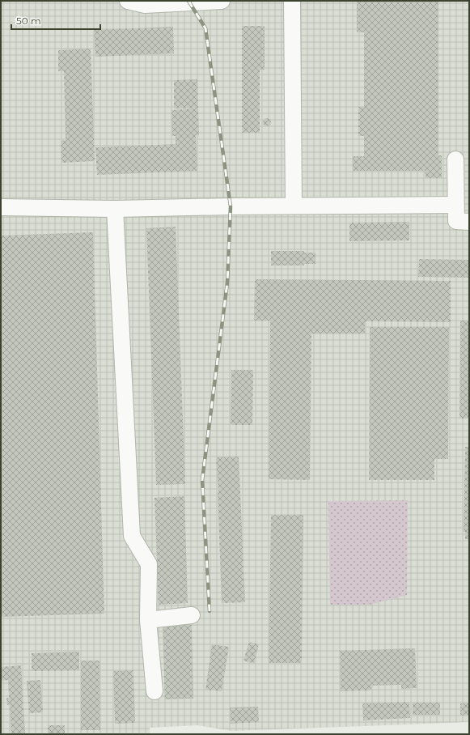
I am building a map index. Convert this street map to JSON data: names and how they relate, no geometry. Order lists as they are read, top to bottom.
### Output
{
  "scale_bar": "50 m"
}
